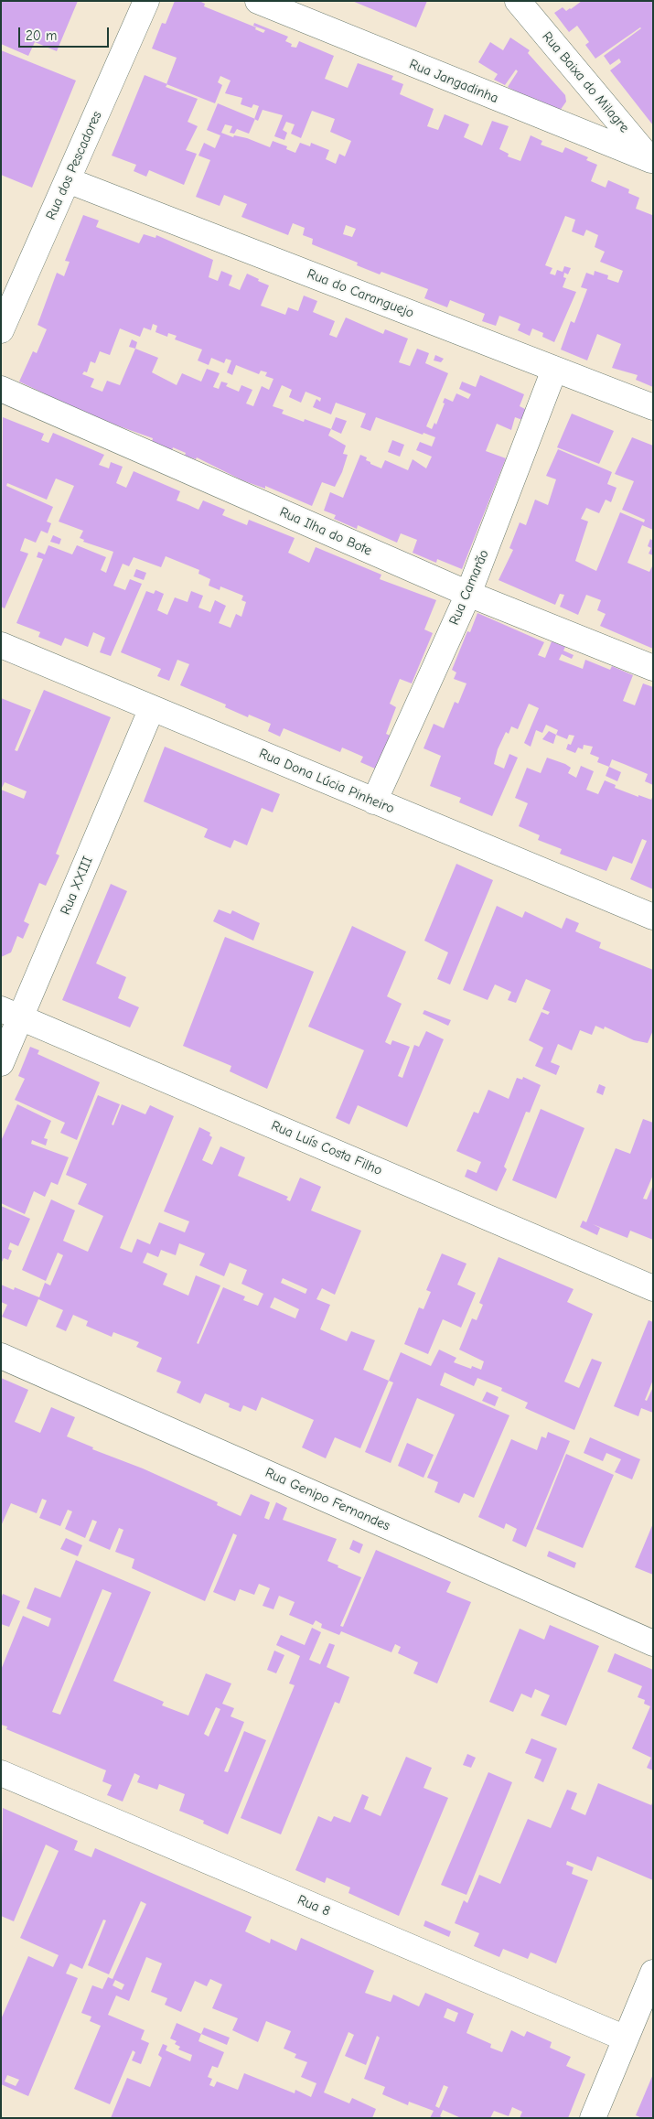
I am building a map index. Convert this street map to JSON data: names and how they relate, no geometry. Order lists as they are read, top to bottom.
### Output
{
  "streets": {
    "street": [
      "Rua Jangadinha",
      "Rua Baixa do Milagre",
      "Rua dos Pescadores",
      "Rua do Caranguejo",
      "Rua Ilha do Bote",
      "Rua Camarão",
      "Rua Dona Lúcia Pinheiro",
      "Rua XXIII",
      "Rua Luís Costa Filho",
      "Rua Genipo Fernandes",
      "Rua 8"
    ]
  },
  "crossings": [
    ["Rua Jangadinha", "Rua Baixa do Milagre"],
    ["Rua dos Pescadores", "Rua do Caranguejo"],
    ["Rua do Caranguejo", "Rua Camarão"],
    ["Rua Ilha do Bote", "Rua Camarão"],
    ["Rua Camarão", "Rua Dona Lúcia Pinheiro"],
    ["Rua Dona Lúcia Pinheiro", "Rua XXIII"],
    ["Rua XXIII", "Rua Luís Costa Filho"]
  ],
  "scale_bar": "20 m"
}
